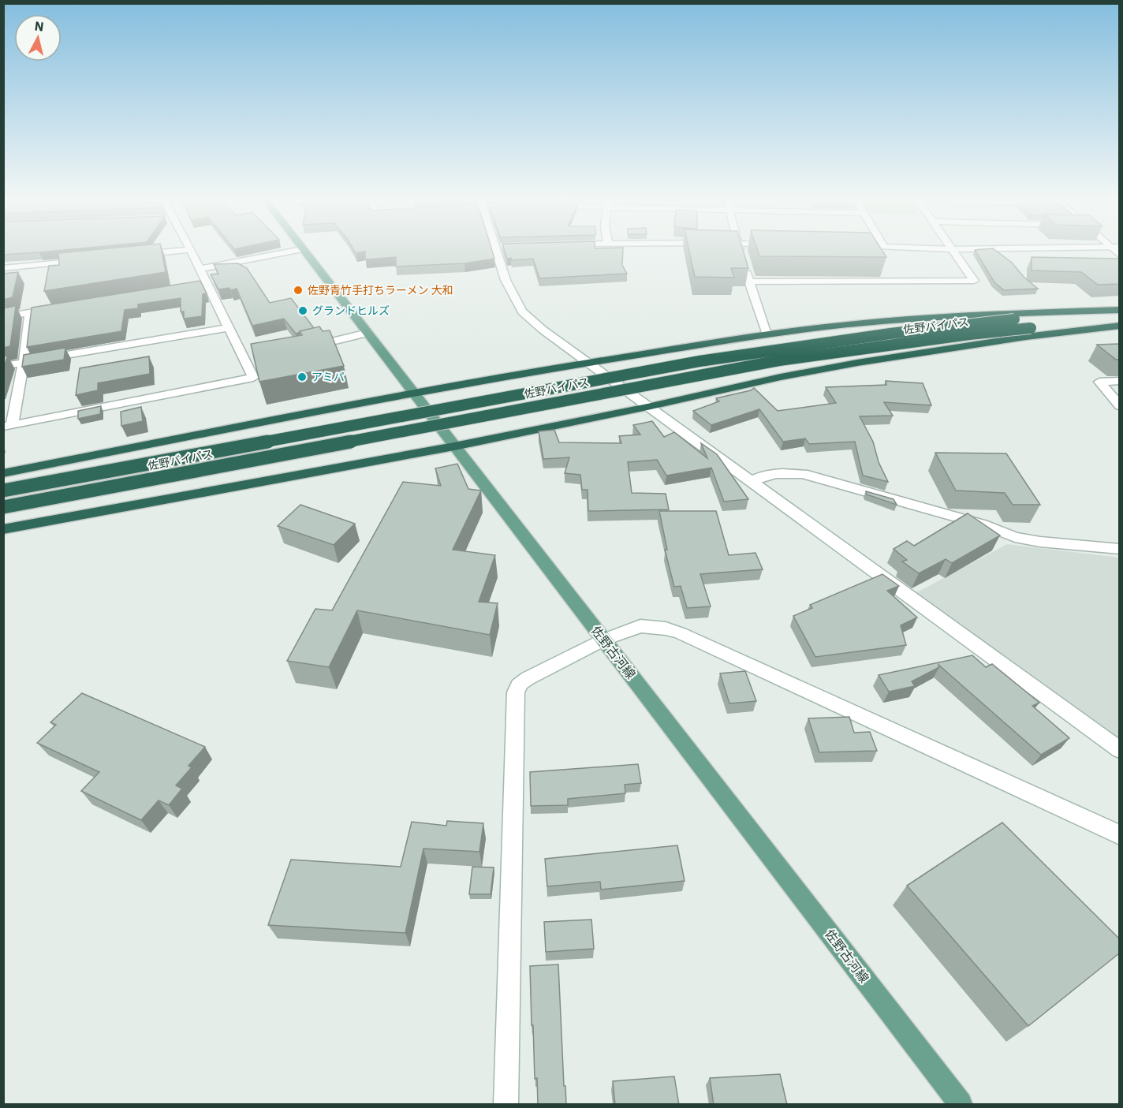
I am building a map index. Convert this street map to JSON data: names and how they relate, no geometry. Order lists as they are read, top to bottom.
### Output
{
  "streets": {
    "highway": ["佐野バイパス"],
    "main road": ["佐野古河線"]
  },
  "places": ["佐野青竹手打ちラーメン 大和", "グランドヒルズ", "アミパ"],
  "north": "top"
}
